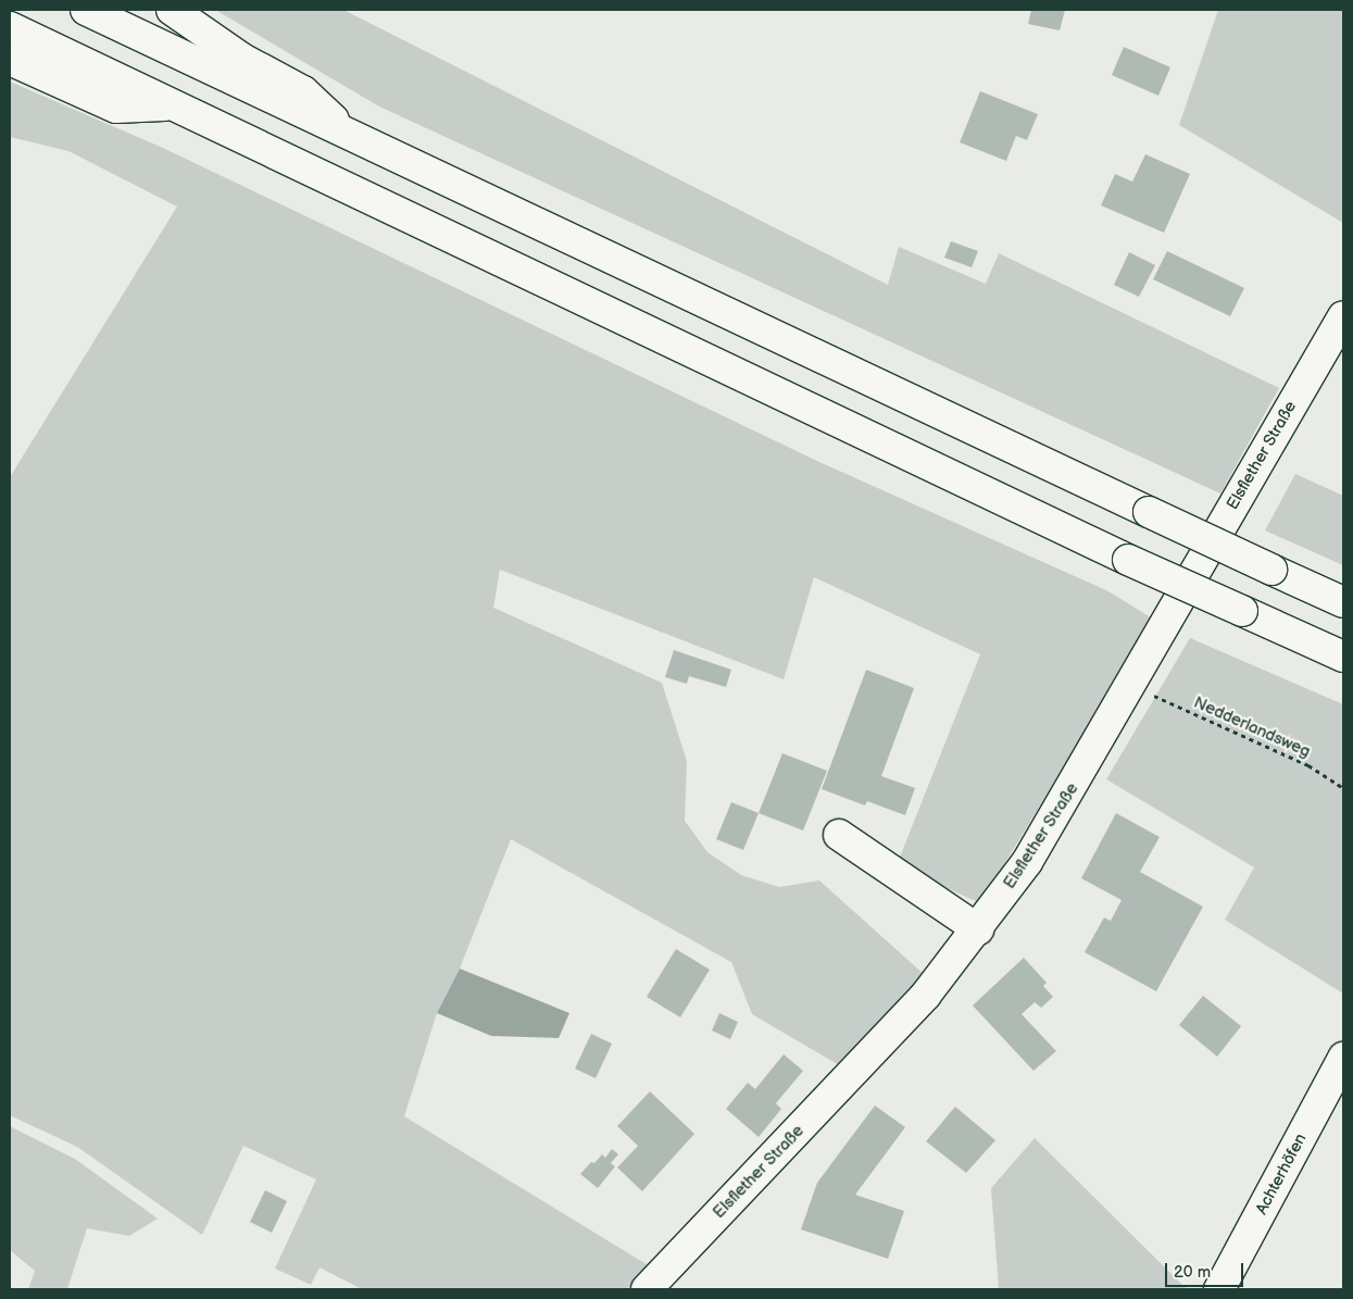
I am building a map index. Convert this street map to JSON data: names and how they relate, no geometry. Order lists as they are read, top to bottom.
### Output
{
  "streets": {
    "main road": ["Elsflether Straße", "Achterhöfen"],
    "path": ["Nedderlandsweg"]
  },
  "scale_bar": "20 m"
}
